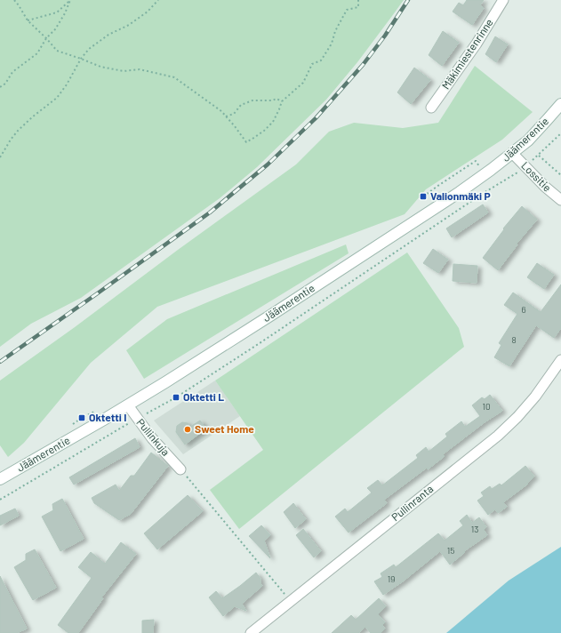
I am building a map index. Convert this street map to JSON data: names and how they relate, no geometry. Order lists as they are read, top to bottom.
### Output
{
  "streets": {
    "main road": ["Jäämerentie"],
    "street": [
      "Mäkimiestenrinne",
      "Lossitie",
      "Pullinkuja",
      "Pullinranta"
    ]
  },
  "crossings": [
    ["Jäämerentie", "Lossitie"],
    ["Jäämerentie", "Pullinkuja"]
  ],
  "places": {
    "transit": ["Valionmäki P", "Oktetti L", "Oktetti I"],
    "other": ["Sweet Home"]
  },
  "house_numbers": [
    "6",
    "8",
    "10",
    "13",
    "15",
    "19"
  ]
}
